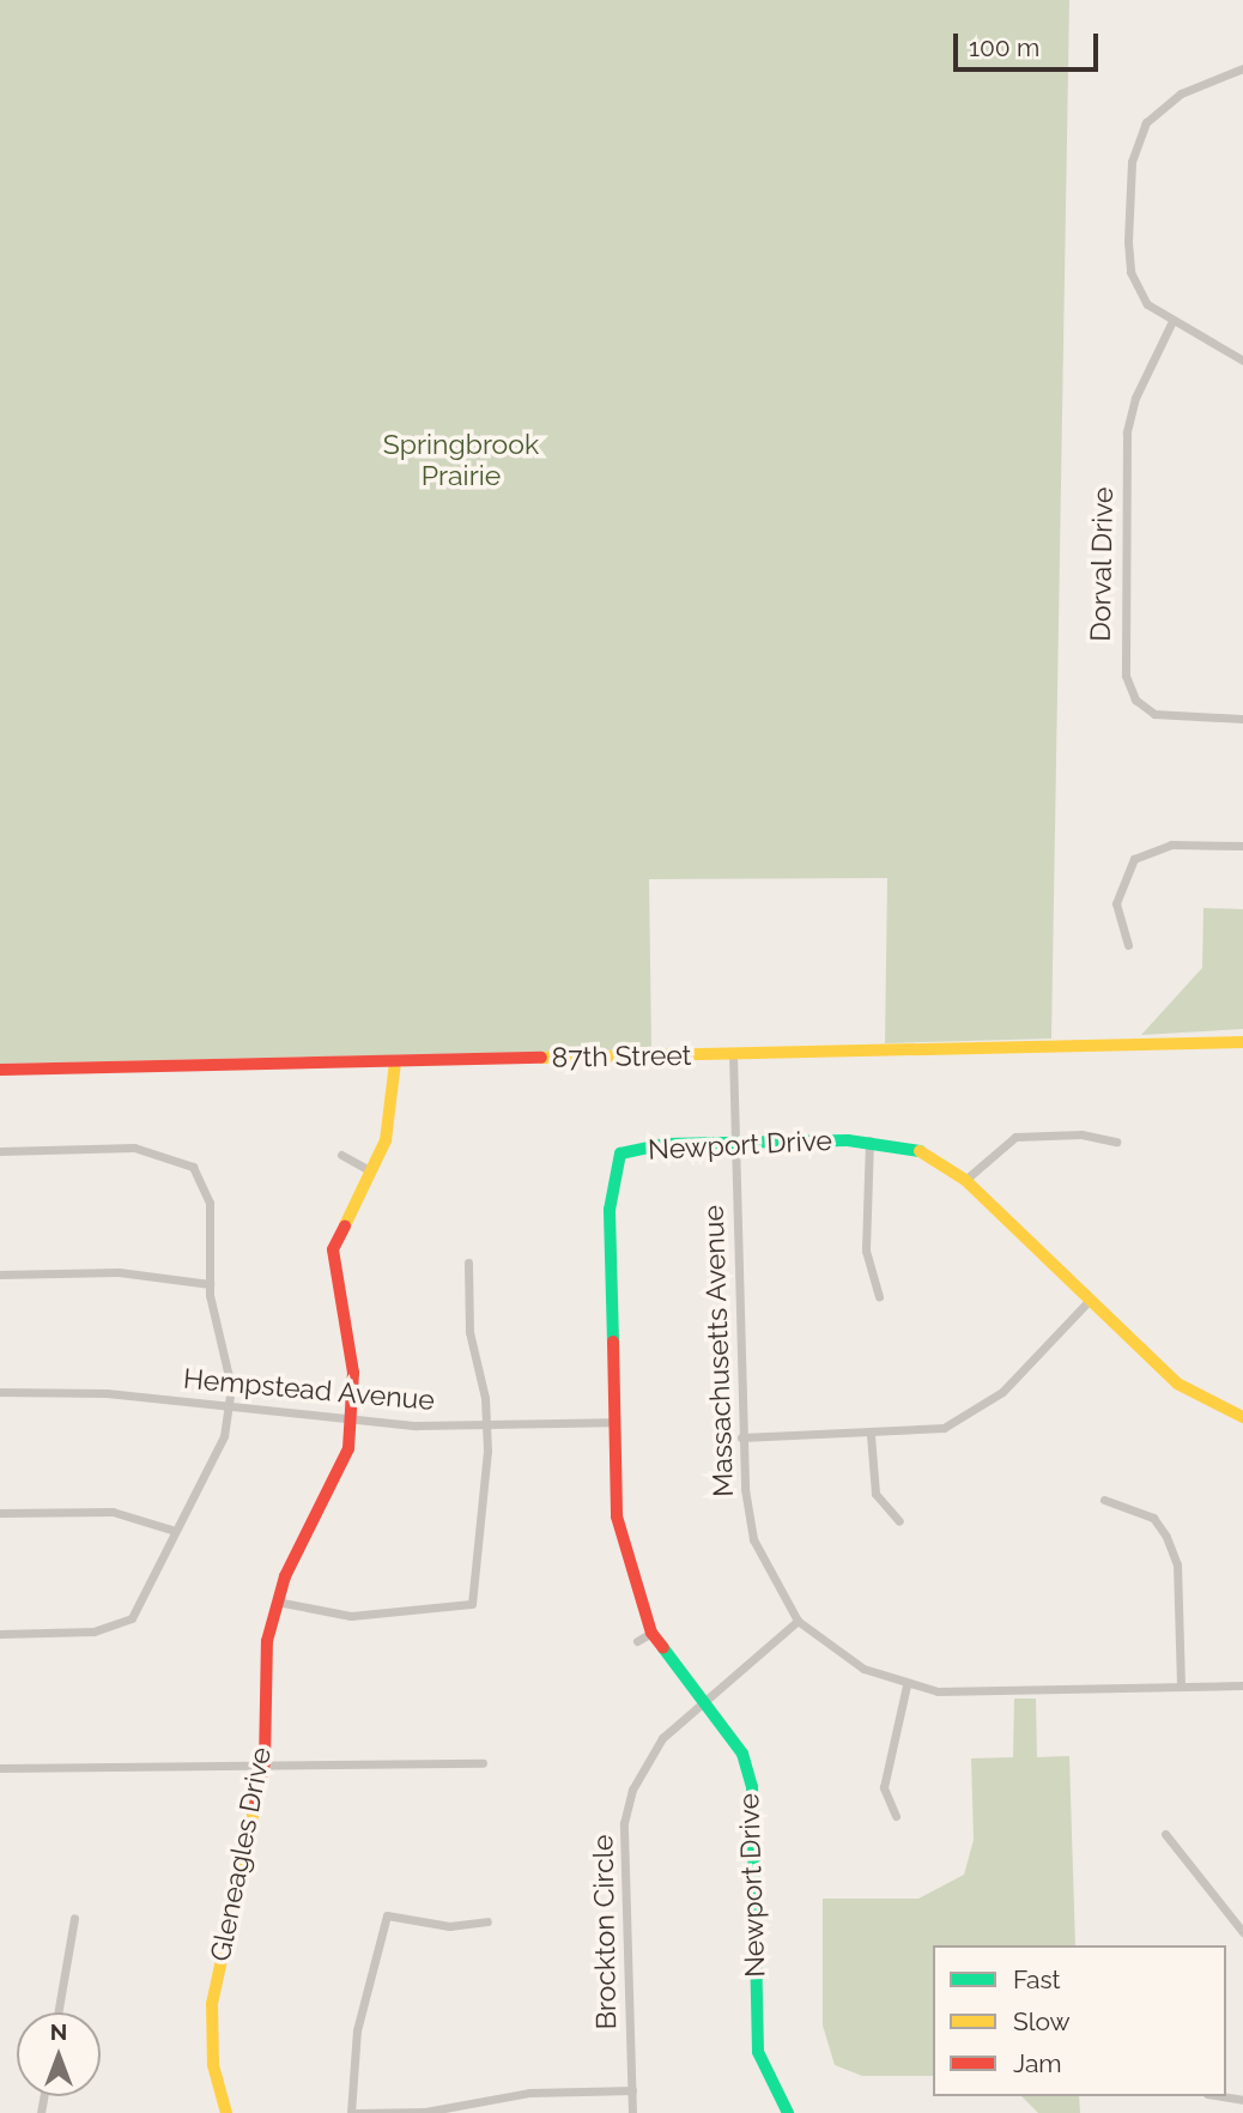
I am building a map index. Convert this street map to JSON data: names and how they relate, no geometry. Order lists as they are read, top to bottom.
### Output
{
  "streets": {
    "street": [
      "Dorval Drive",
      "87th Street",
      "Newport Drive",
      "Massachusetts Avenue",
      "Hempstead Avenue",
      "Gleneagles Drive",
      "Brockton Circle"
    ]
  },
  "crossings": [
    ["87th Street", "Massachusetts Avenue"],
    ["87th Street", "Gleneagles Drive"],
    ["Newport Drive", "Massachusetts Avenue"],
    ["Newport Drive", "Hempstead Avenue"],
    ["Newport Drive", "Brockton Circle"],
    ["Massachusetts Avenue", "Brockton Circle"],
    ["Hempstead Avenue", "Gleneagles Drive"]
  ],
  "parks": ["Springbrook Prairie"],
  "legend": ["Fast", "Slow", "Jam"],
  "scale_bar": "100 m",
  "north": "top"
}
